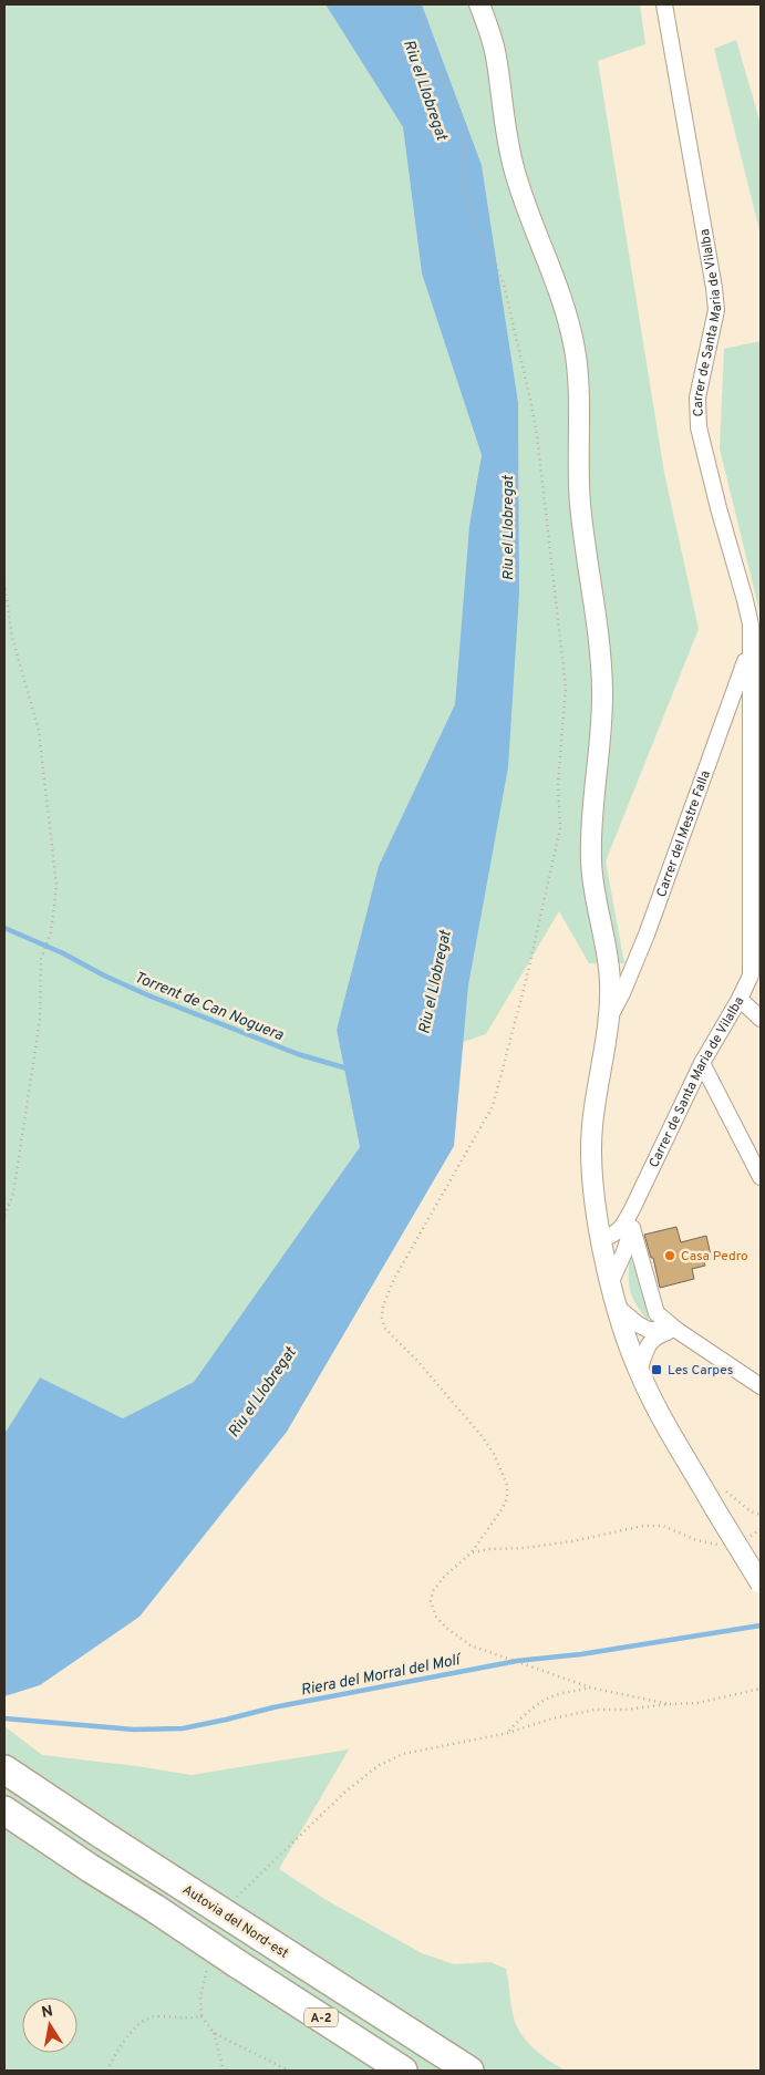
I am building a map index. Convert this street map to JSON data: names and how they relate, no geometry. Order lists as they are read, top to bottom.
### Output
{
  "streets": {
    "highway": ["Autovia del Nord-est", "A-2"],
    "street": ["Carrer de Santa Maria de Vilalba", "Carrer del Mestre Falla"]
  },
  "crossings": [
    ["Carrer de Santa Maria de Vilalba", "Carrer del Mestre Falla"]
  ],
  "water": ["Riu el Llobregat", "Torrent de Can Noguera", "Riera del Morral del Molí"],
  "places": {
    "other": ["Casa Pedro"],
    "transit": ["Les Carpes"]
  },
  "north": "top"
}
